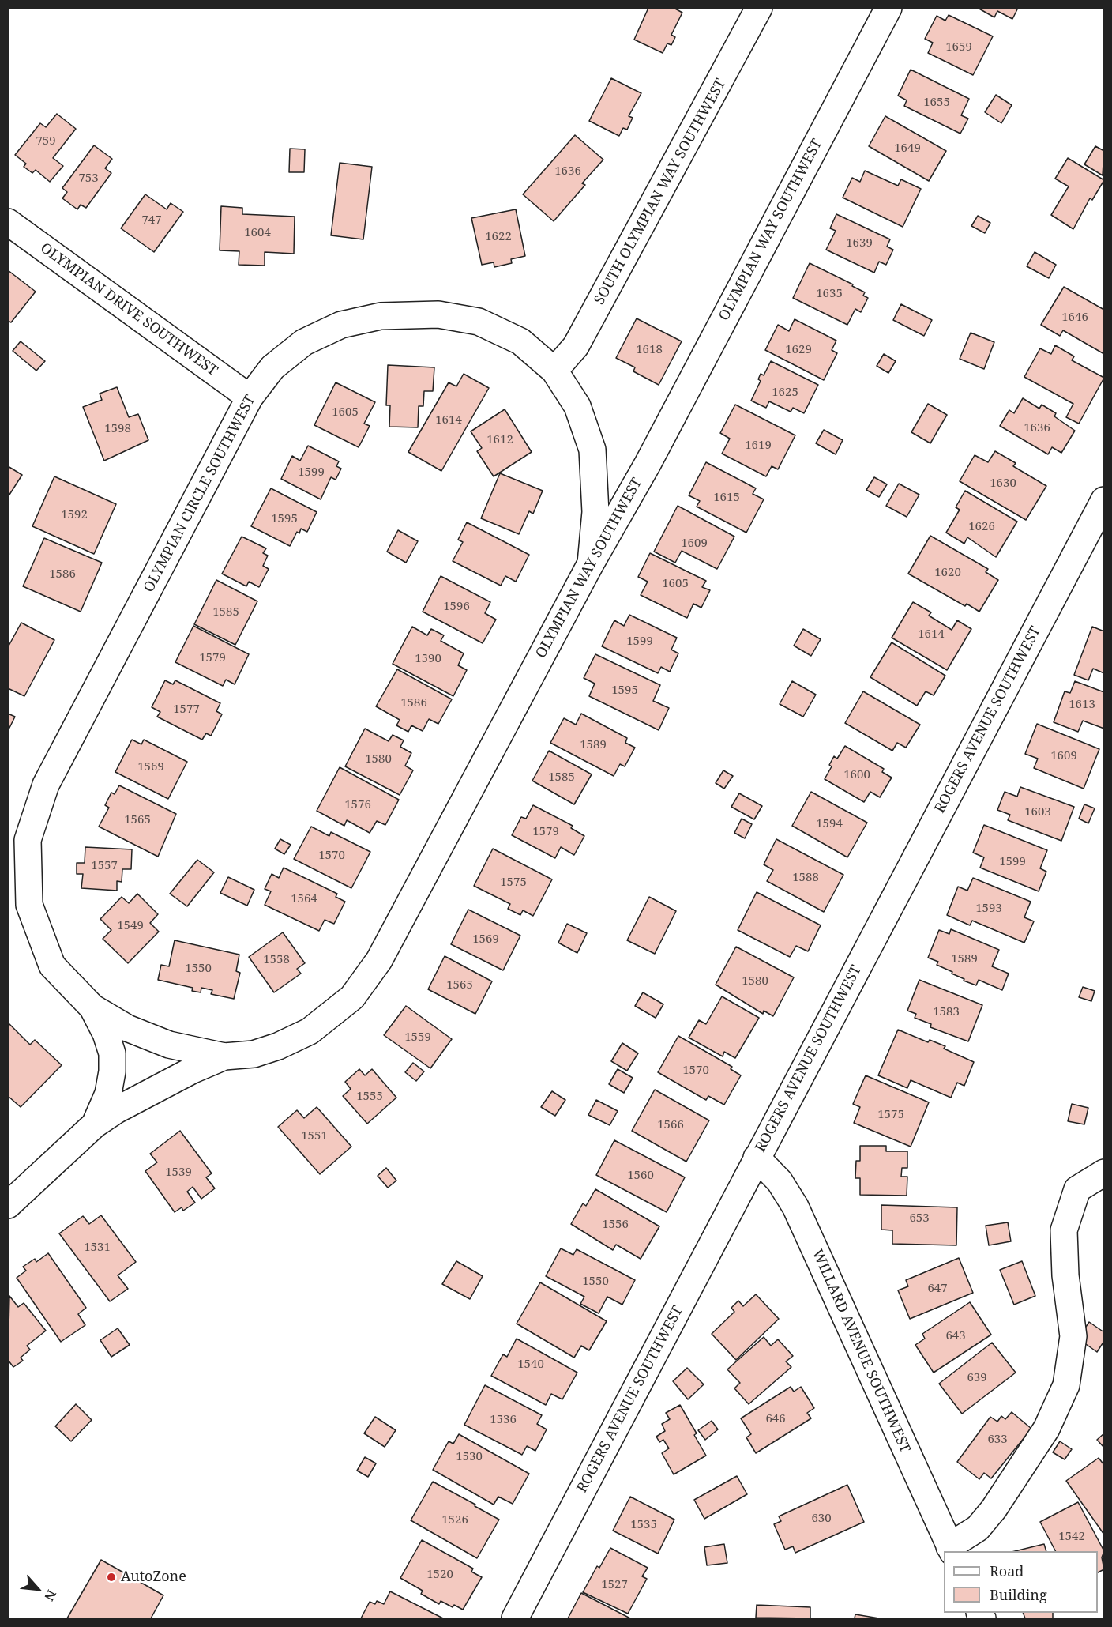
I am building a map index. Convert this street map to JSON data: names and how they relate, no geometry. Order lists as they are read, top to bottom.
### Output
{
  "streets": {
    "street": [
      "SOUTH OLYMPIAN WAY SOUTHWEST",
      "OLYMPIAN WAY SOUTHWEST",
      "OLYMPIAN DRIVE SOUTHWEST",
      "OLYMPIAN CIRCLE SOUTHWEST",
      "ROGERS AVENUE SOUTHWEST",
      "WILLARD AVENUE SOUTHWEST"
    ]
  },
  "crossings": [
    ["SOUTH OLYMPIAN WAY SOUTHWEST", "OLYMPIAN CIRCLE SOUTHWEST"],
    ["OLYMPIAN WAY SOUTHWEST", "OLYMPIAN CIRCLE SOUTHWEST"],
    ["OLYMPIAN DRIVE SOUTHWEST", "OLYMPIAN CIRCLE SOUTHWEST"],
    ["ROGERS AVENUE SOUTHWEST", "WILLARD AVENUE SOUTHWEST"]
  ],
  "places": ["AutoZone"],
  "house_numbers": [
    "1659",
    "1655",
    "759",
    "1649",
    "1636",
    "753",
    "747",
    "1604",
    "1622",
    "1639",
    "1635",
    "1646",
    "1618",
    "1629",
    "1625",
    "1605",
    "1614",
    "1636",
    "1598",
    "1612",
    "1619",
    "1599",
    "1630",
    "1615",
    "1592",
    "1595",
    "1626",
    "1609",
    "1620",
    "1586",
    "1605",
    "1596",
    "1585",
    "1614",
    "1599",
    "1579",
    "1590",
    "1595",
    "1586",
    "1613",
    "1577",
    "1589",
    "1609",
    "1580",
    "1569",
    "1600",
    "1585",
    "1576",
    "1603",
    "1565",
    "1594",
    "1579",
    "1570",
    "1599",
    "1557",
    "1588",
    "1575",
    "1564",
    "1593",
    "1549",
    "1569",
    "1589",
    "1558",
    "1550",
    "1580",
    "1565",
    "1583",
    "1559",
    "1570",
    "1555",
    "1575",
    "1566",
    "1551",
    "1539",
    "1560",
    "653",
    "1556",
    "1531",
    "1550",
    "647",
    "643",
    "1540",
    "639",
    "646",
    "1536",
    "633",
    "1530",
    "630",
    "1526",
    "1535",
    "1542",
    "1520",
    "1527"
  ],
  "legend": ["Road", "Building"],
  "north": "bottom right"
}
